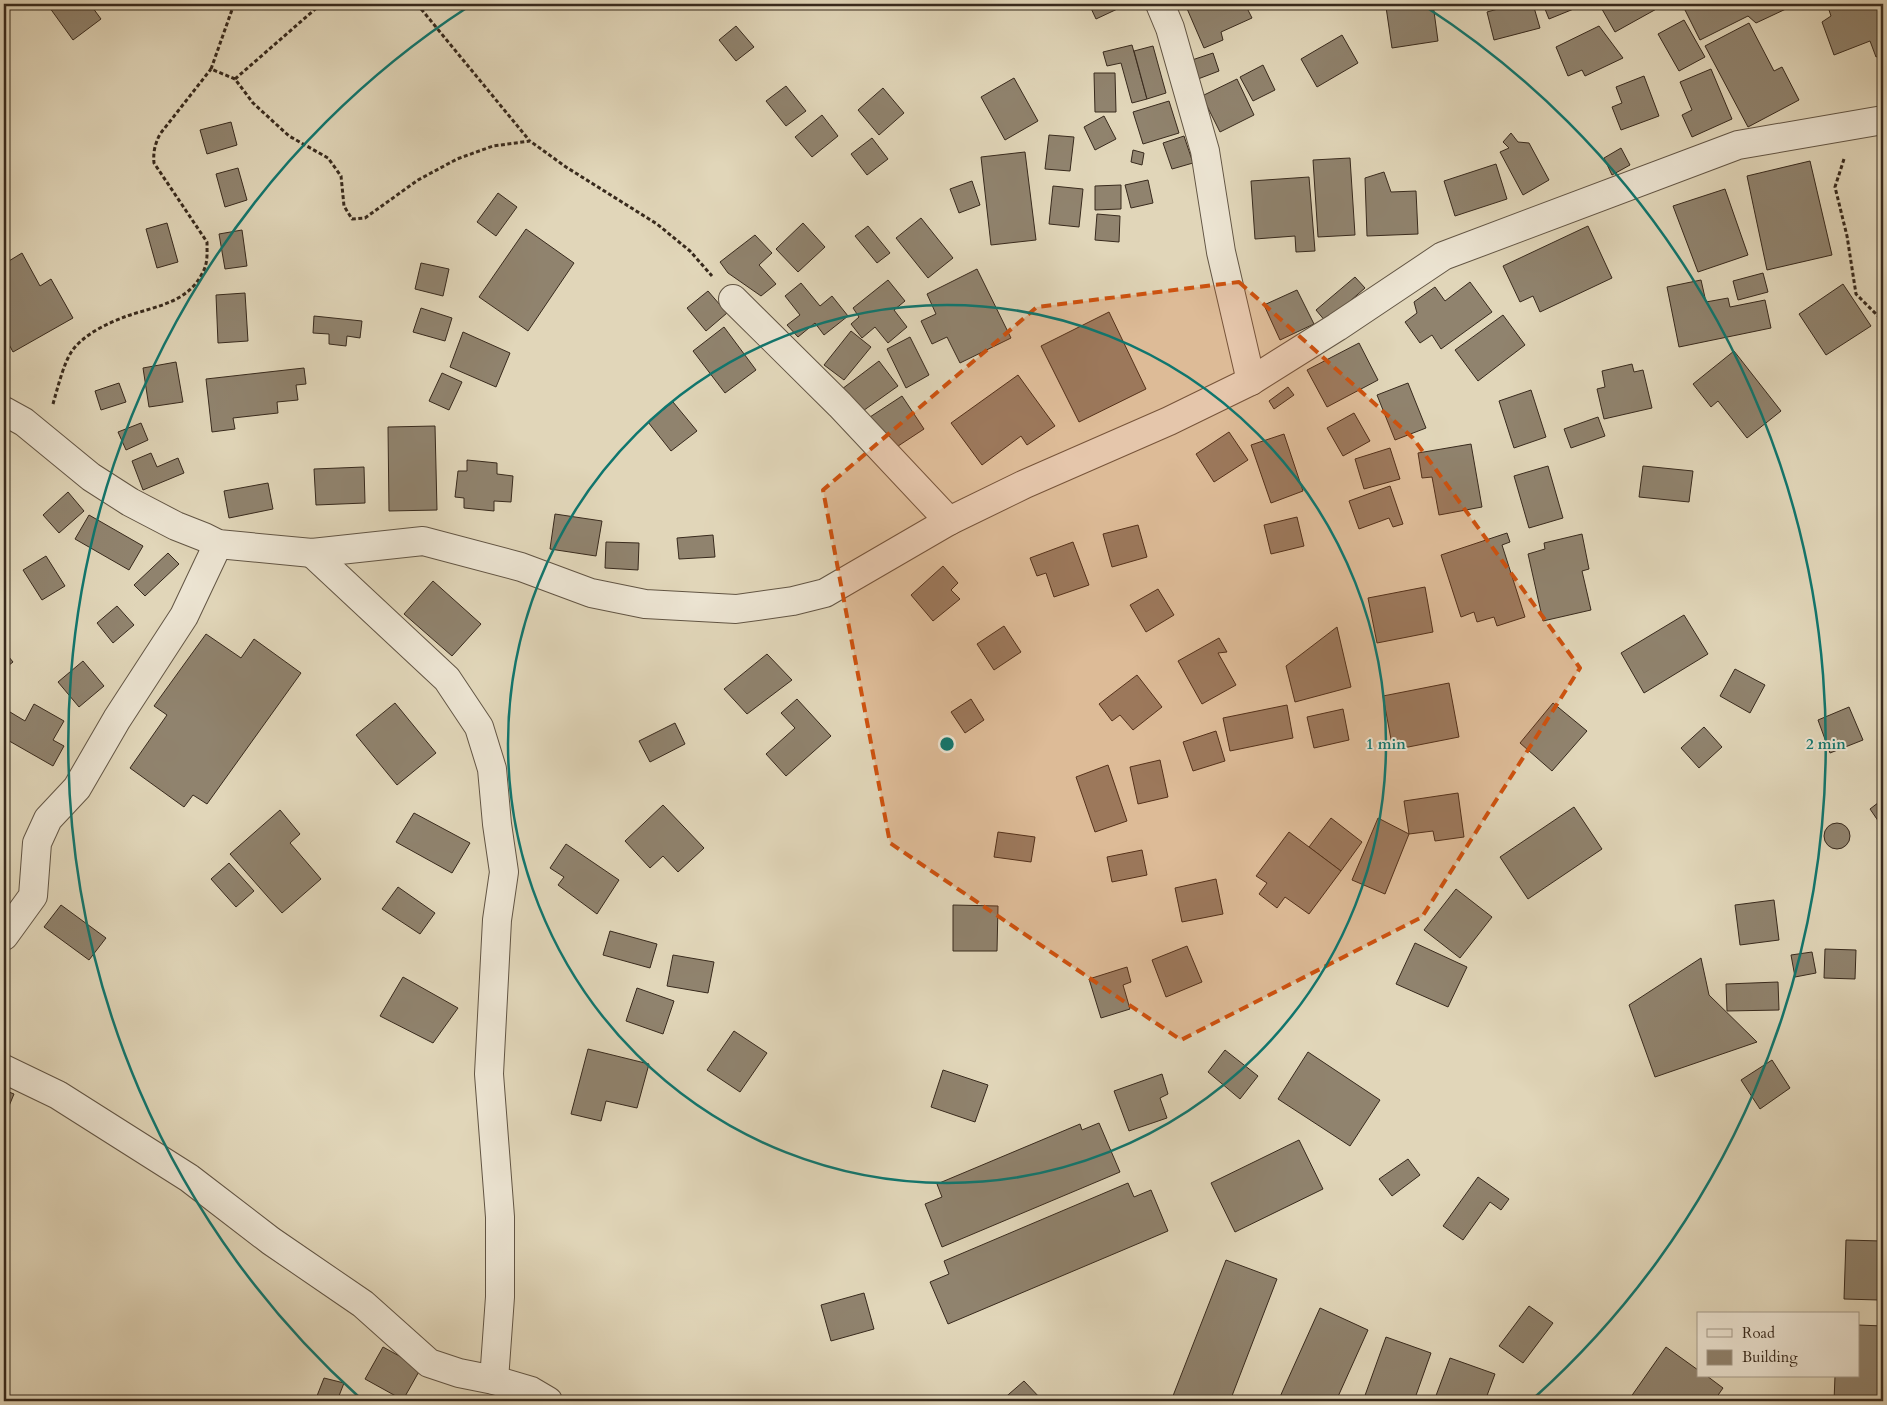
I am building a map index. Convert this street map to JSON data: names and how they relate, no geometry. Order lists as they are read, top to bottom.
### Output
{
  "legend": ["Road", "Building"],
  "rings": ["1 min", "2 min"]
}
